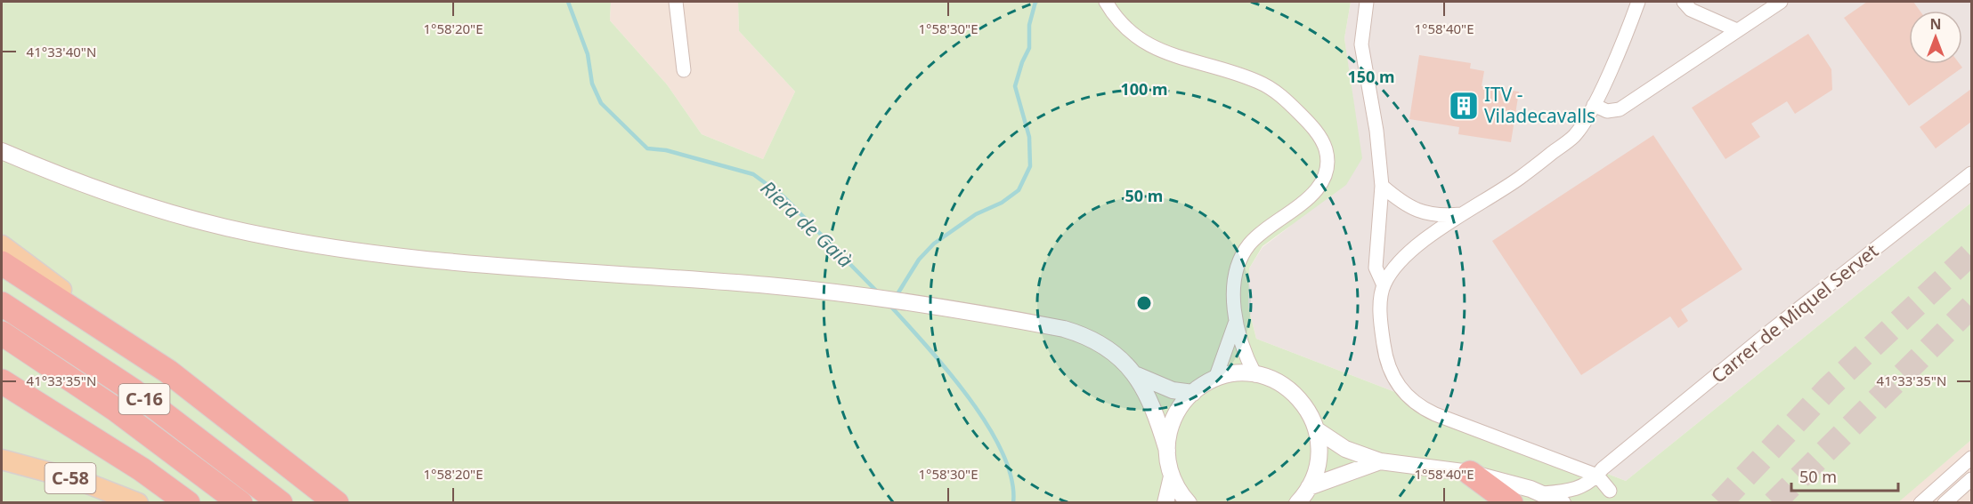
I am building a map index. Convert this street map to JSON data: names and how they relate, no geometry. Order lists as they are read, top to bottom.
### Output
{
  "streets": {
    "highway": ["C-16"],
    "main road": ["C-58"],
    "street": ["Carrer de Miquel Servet"]
  },
  "water": ["Riera de Gaià"],
  "places": {
    "building": ["ITV - Viladecavalls"]
  },
  "scale_bar": "50 m",
  "north": "top",
  "coordinates": [
    "1°58'20\"E",
    "1°58'30\"E",
    "1°58'40\"E",
    "41°33'40\"N",
    "41°33'35\"N"
  ],
  "rings": ["150 m", "100 m", "50 m"]
}
